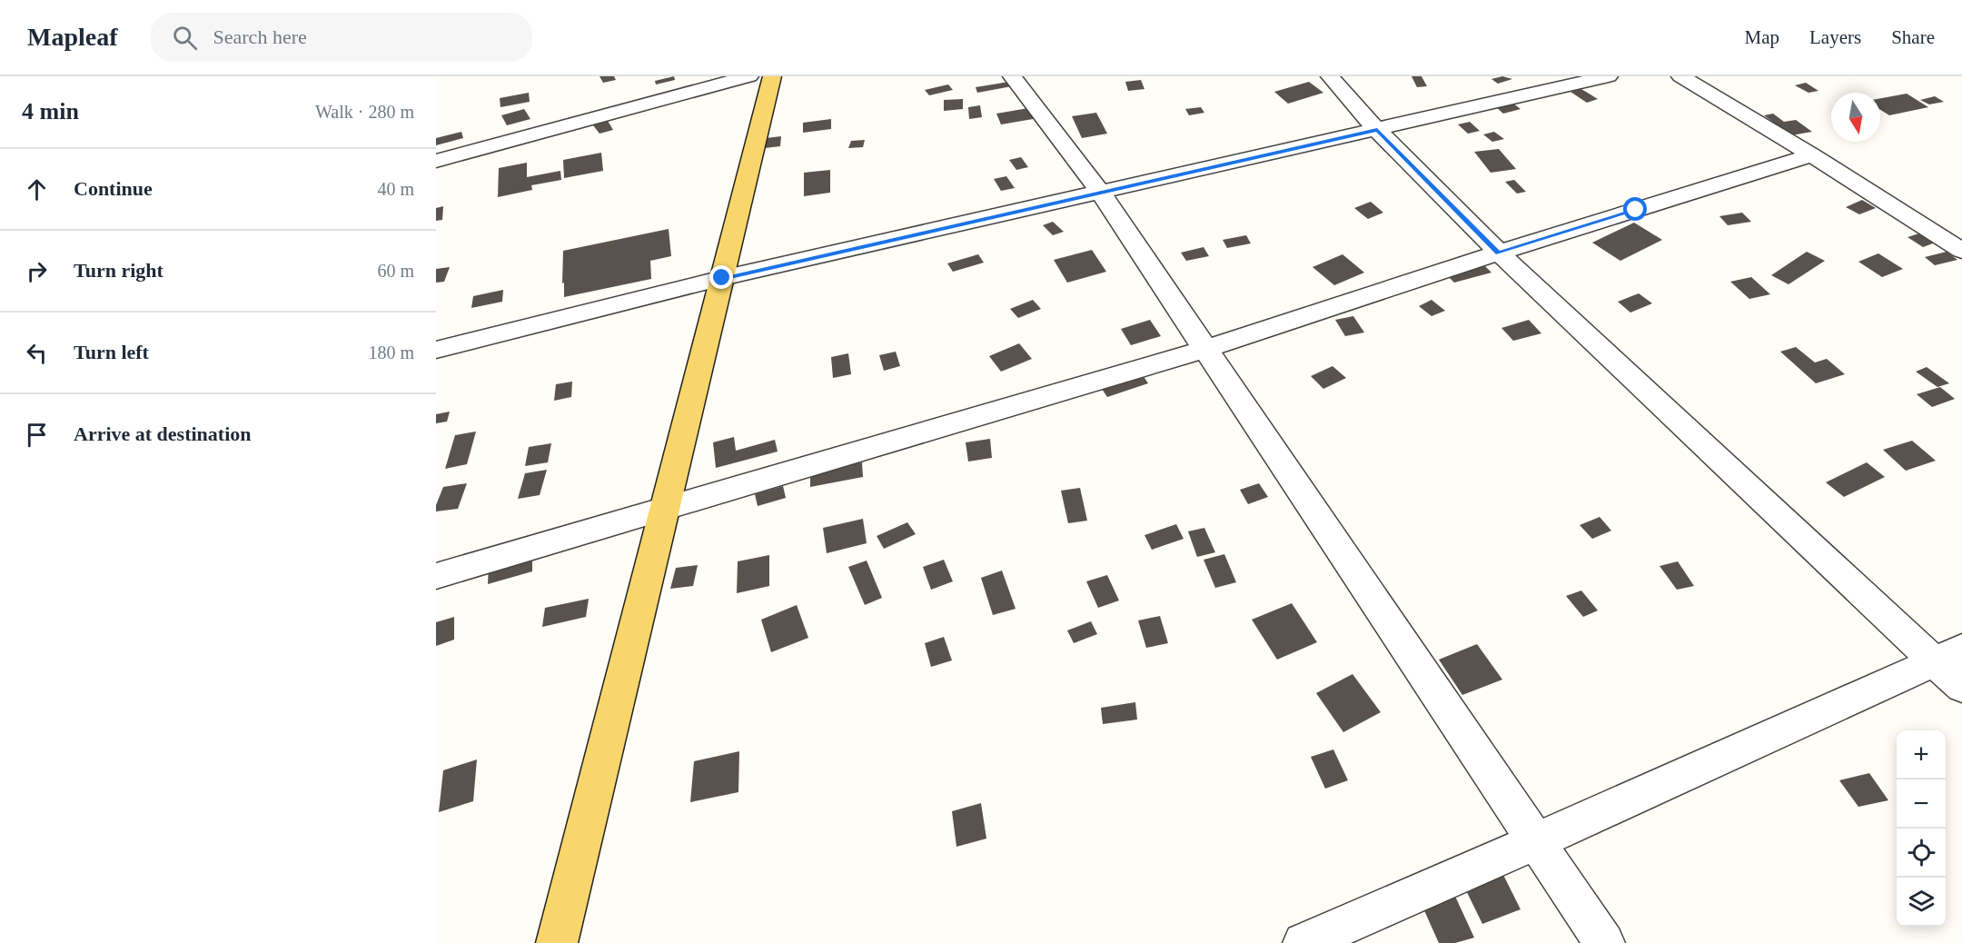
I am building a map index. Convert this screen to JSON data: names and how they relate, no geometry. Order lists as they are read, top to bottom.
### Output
{
  "north": "bottom",
  "page": {
    "header": "Mapleaf",
    "search": "Search here",
    "nav": ["Map", "Layers", "Share"],
    "heading": ["4 min", "Walk · 280 m"],
    "list": [
      ["Continue", "40 m"],
      ["Turn right", "60 m"],
      ["Turn left", "180 m"],
      "Arrive at destination"
    ],
    "map_buttons": ["+", "−"]
  }
}
